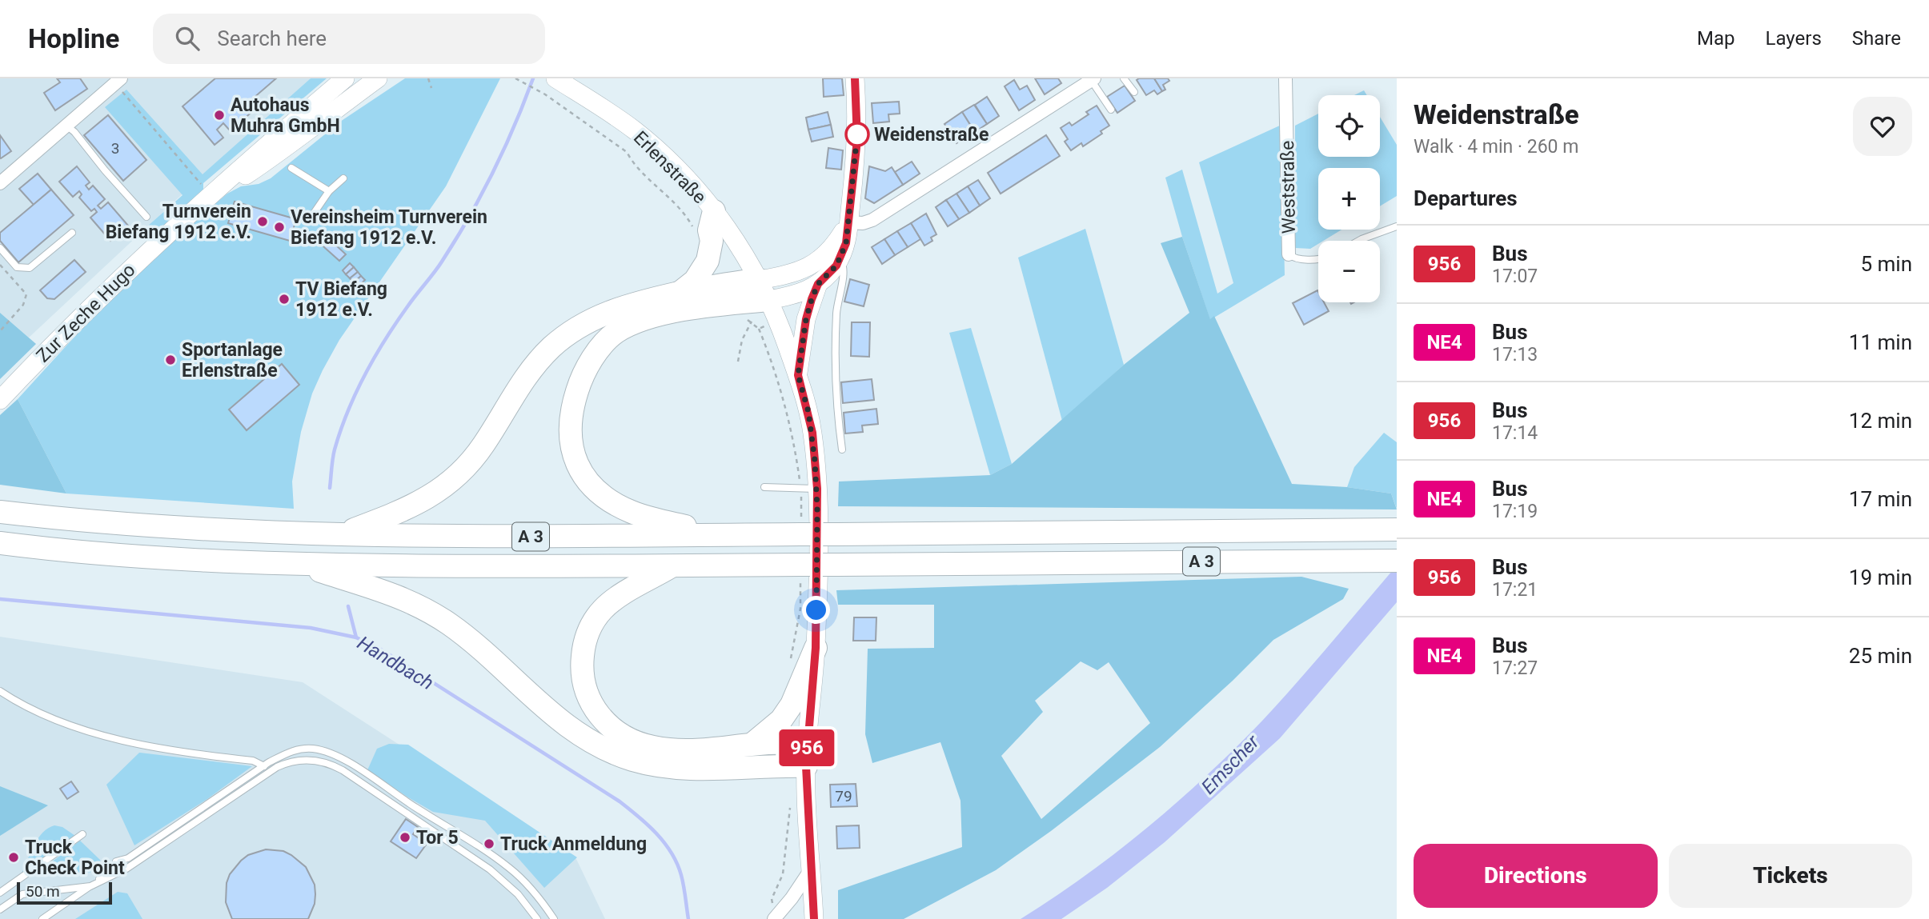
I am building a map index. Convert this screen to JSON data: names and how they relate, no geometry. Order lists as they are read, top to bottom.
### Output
{
  "streets": {
    "highway": ["A 3"],
    "main road": ["Erlenstraße", "Zur Zeche Hugo"],
    "street": ["Weststraße"]
  },
  "water": ["Handbach", "Emscher"],
  "places": [
    "Autohaus Muhra GmbH",
    "Weidenstraße",
    "Turnverein Biefang 1912 e.V.",
    "Vereinsheim Turnverein Biefang 1912 e.V.",
    "TV Biefang 1912 e.V.",
    "Sportanlage Erlenstraße",
    "Tor 5",
    "Truck Anmeldung",
    "Truck Check Point"
  ],
  "lines": ["bus line 956"],
  "house_numbers": ["3", "79"],
  "scale_bar": "50 m",
  "page": {
    "header": "Hopline",
    "search": "Search here",
    "nav": ["Map", "Layers", "Share"],
    "on_map": "956",
    "heading": [
      ["Weidenstraße", "Walk · 4 min · 260 m"],
      "Departures"
    ],
    "map_buttons": ["+", "−"],
    "list": [
      {
        "mark": "956",
        "name": "Bus",
        "note": "17:07",
        "value": "5 min"
      },
      {
        "mark": "NE4",
        "name": "Bus",
        "note": "17:13",
        "value": "11 min"
      },
      {
        "mark": "956",
        "name": "Bus",
        "note": "17:14",
        "value": "12 min"
      },
      {
        "mark": "NE4",
        "name": "Bus",
        "note": "17:19",
        "value": "17 min"
      },
      {
        "mark": "956",
        "name": "Bus",
        "note": "17:21",
        "value": "19 min"
      },
      {
        "mark": "NE4",
        "name": "Bus",
        "note": "17:27",
        "value": "25 min"
      }
    ],
    "buttons": ["Directions", "Tickets"],
    "scale": "50 m"
  }
}
